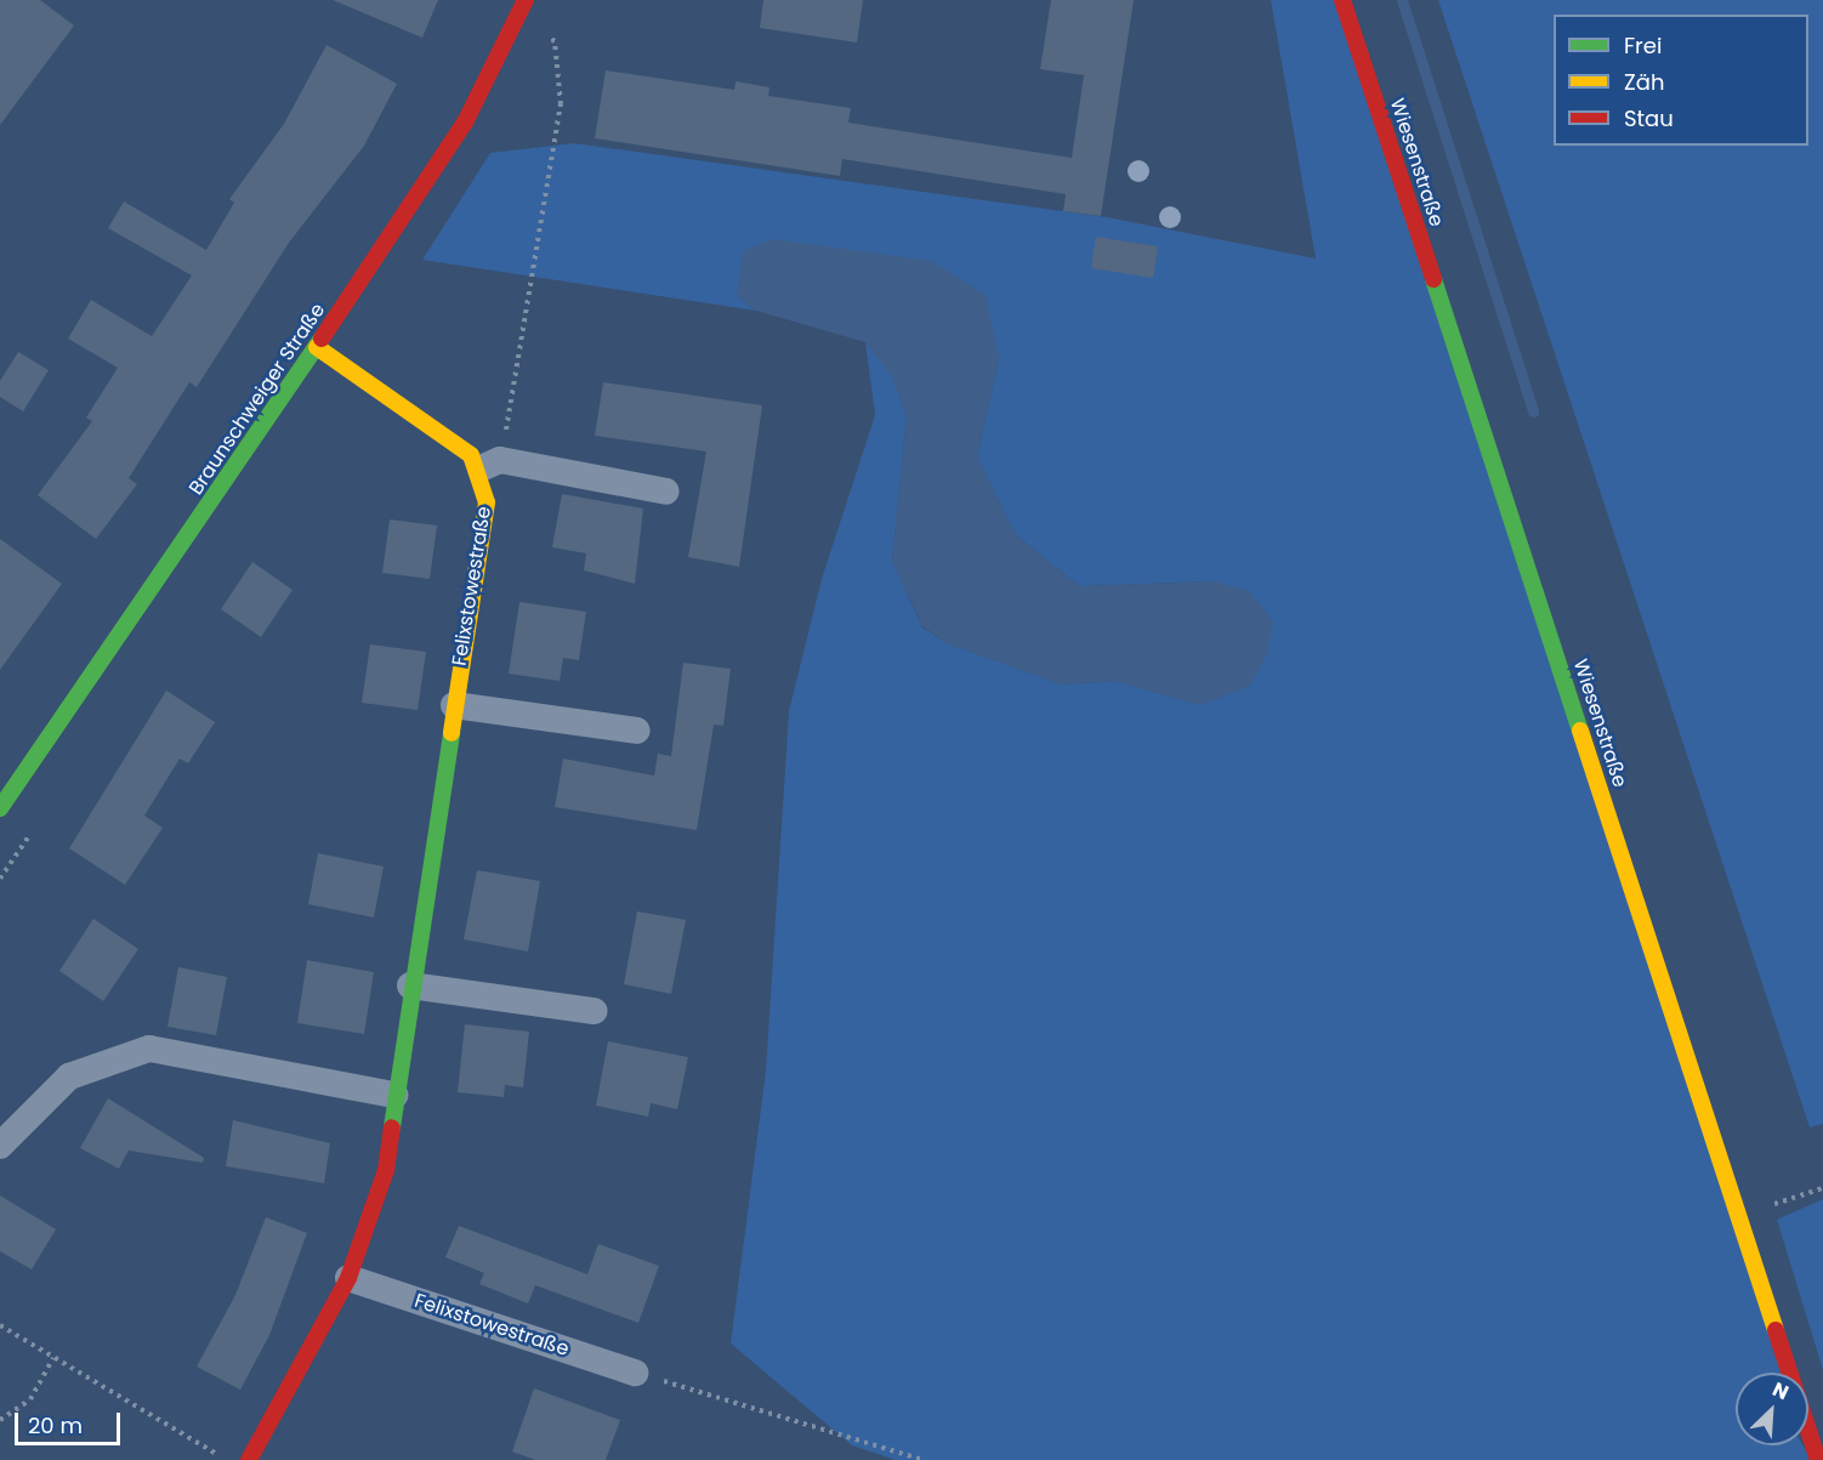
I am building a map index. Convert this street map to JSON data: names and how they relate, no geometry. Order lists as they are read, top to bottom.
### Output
{
  "streets": {
    "street": ["Wiesenstraße", "Braunschweiger Straße", "Felixstowestraße"]
  },
  "legend": ["Frei", "Zäh", "Stau"],
  "scale_bar": "20 m",
  "north": "top right"
}
